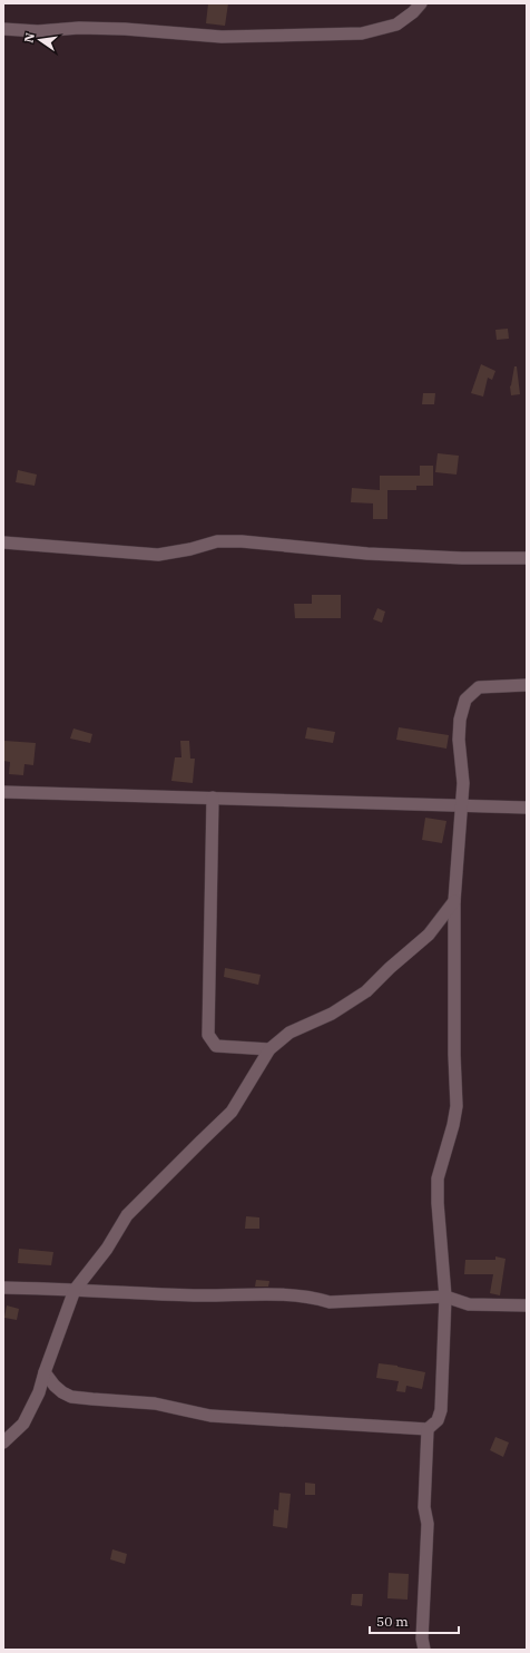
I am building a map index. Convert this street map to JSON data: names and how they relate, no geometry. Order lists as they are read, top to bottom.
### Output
{
  "scale_bar": "50 m",
  "north": "left"
}
